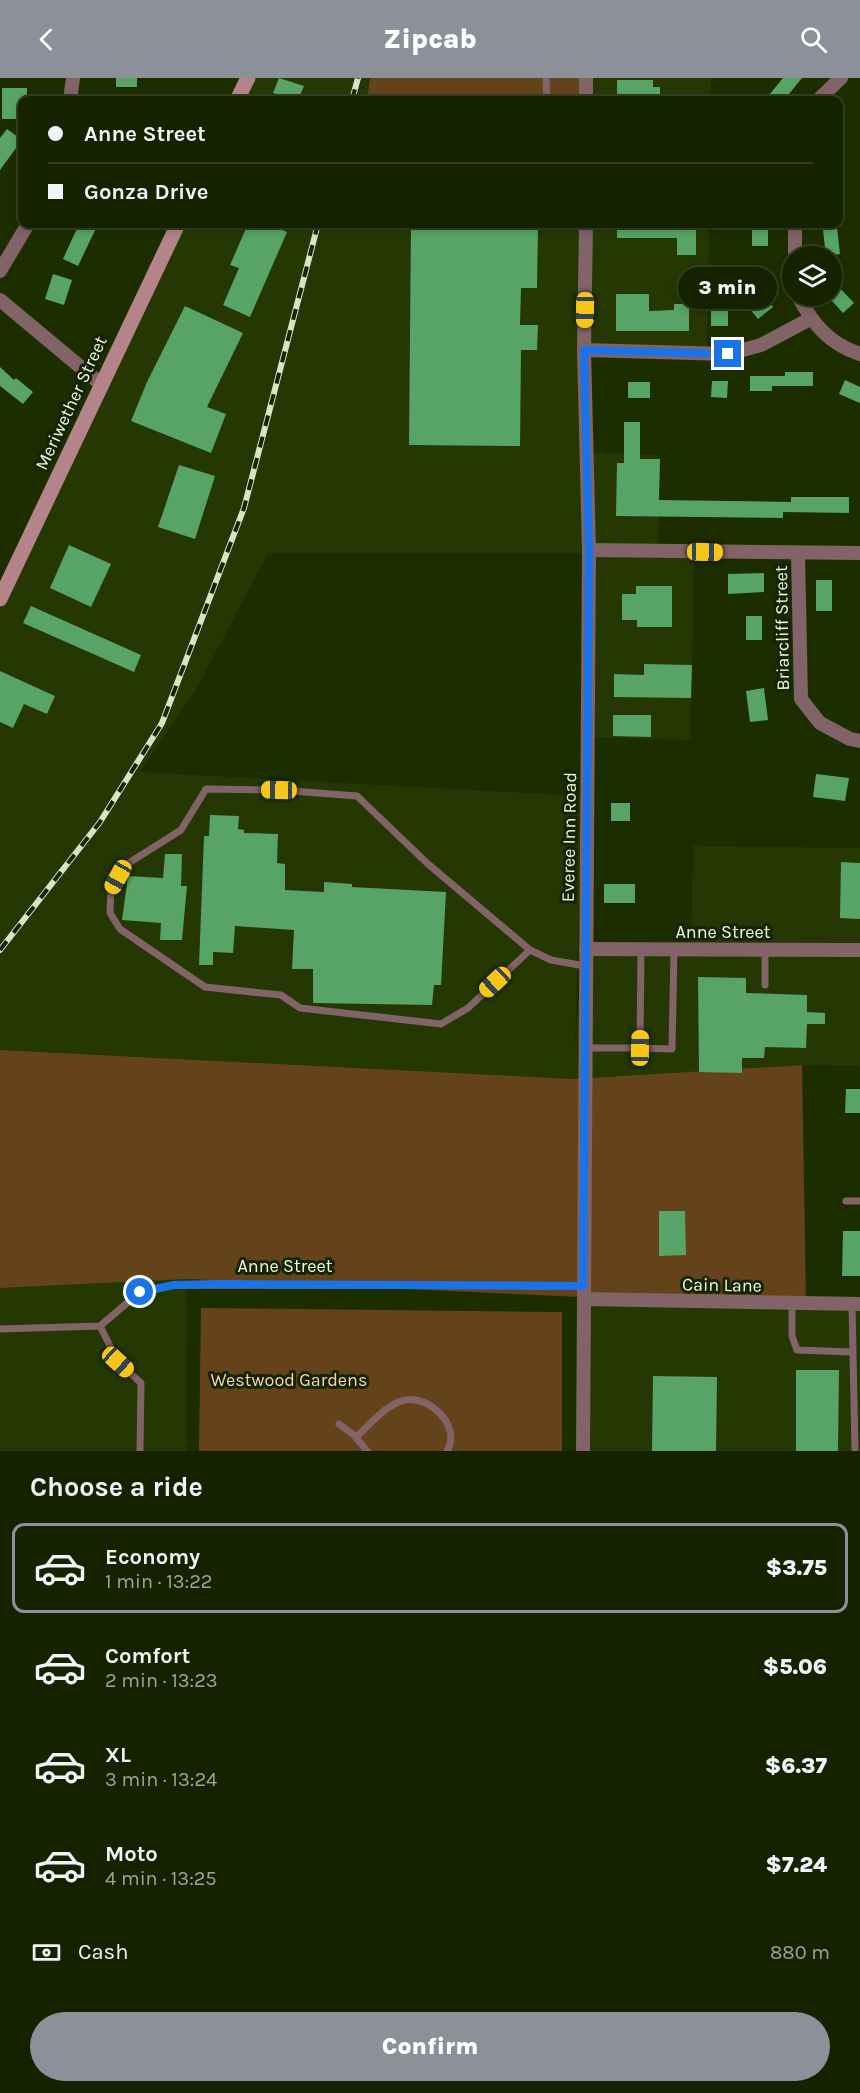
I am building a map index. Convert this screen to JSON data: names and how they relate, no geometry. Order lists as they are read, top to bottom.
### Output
{
  "streets": {
    "street": [
      "Meriwether Street",
      "Briarcliff Street",
      "Everee Inn Road",
      "Anne Street",
      "Cain Lane"
    ]
  },
  "crossings": [
    ["Everee Inn Road", "Anne Street"],
    ["Everee Inn Road", "Cain Lane"],
    ["Anne Street", "Cain Lane"]
  ],
  "parks": ["Westwood Gardens"],
  "page": {
    "header": "Zipcab",
    "banner": ["Anne Street", "Gonza Drive"],
    "bubble": "3 min",
    "heading": "Choose a ride",
    "list": [
      {
        "name": "Economy",
        "note": "1 min · 13:22",
        "value": "$3.75"
      },
      {
        "name": "Comfort",
        "note": "2 min · 13:23",
        "value": "$5.06"
      },
      {
        "name": "XL",
        "note": "3 min · 13:24",
        "value": "$6.37"
      },
      {
        "name": "Moto",
        "note": "4 min · 13:25",
        "value": "$7.24"
      }
    ],
    "pay": ["Cash", "880 m"],
    "buttons": "Confirm"
  }
}
